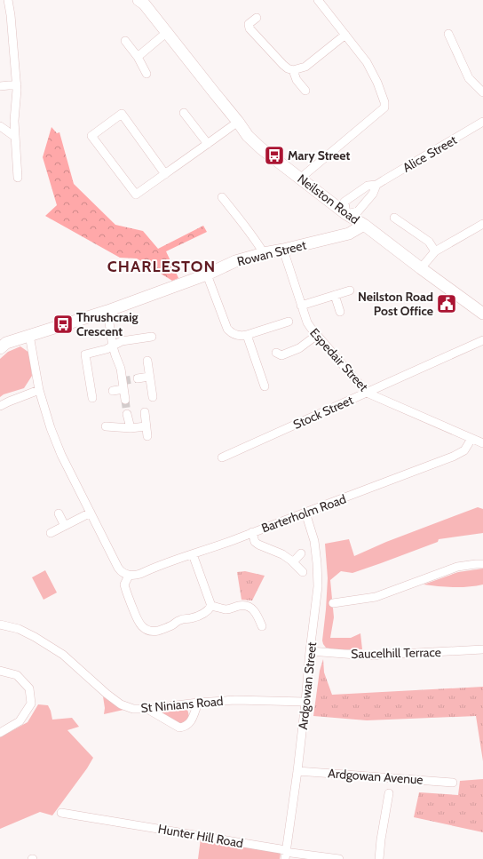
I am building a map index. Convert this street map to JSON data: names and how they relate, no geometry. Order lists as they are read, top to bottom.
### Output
{
  "streets": {
    "main road": ["Neilston Road", "Rowan Street"],
    "street": [
      "Alice Street",
      "Espedair Street",
      "Stock Street",
      "Barterholm Road",
      "Saucelhill Terrace",
      "Ardgowan Street",
      "St Ninians Road",
      "Ardgowan Avenue",
      "Hunter Hill Road"
    ]
  },
  "crossings": [
    ["Alice Street", "Neilston Road"],
    ["Neilston Road", "Rowan Street"],
    ["Rowan Street", "Espedair Street"],
    ["Espedair Street", "Stock Street"],
    ["Espedair Street", "Barterholm Road"],
    ["Barterholm Road", "Ardgowan Street"],
    ["Saucelhill Terrace", "Ardgowan Street"],
    ["Ardgowan Street", "St Ninians Road"],
    ["Ardgowan Street", "Ardgowan Avenue"],
    ["Ardgowan Street", "Hunter Hill Road"]
  ],
  "districts": ["CHARLESTON"],
  "places": {
    "bus stop": ["Mary Street", "Thrushcraig Crescent"],
    "public building": ["Neilston Road Post Office"]
  }
}
